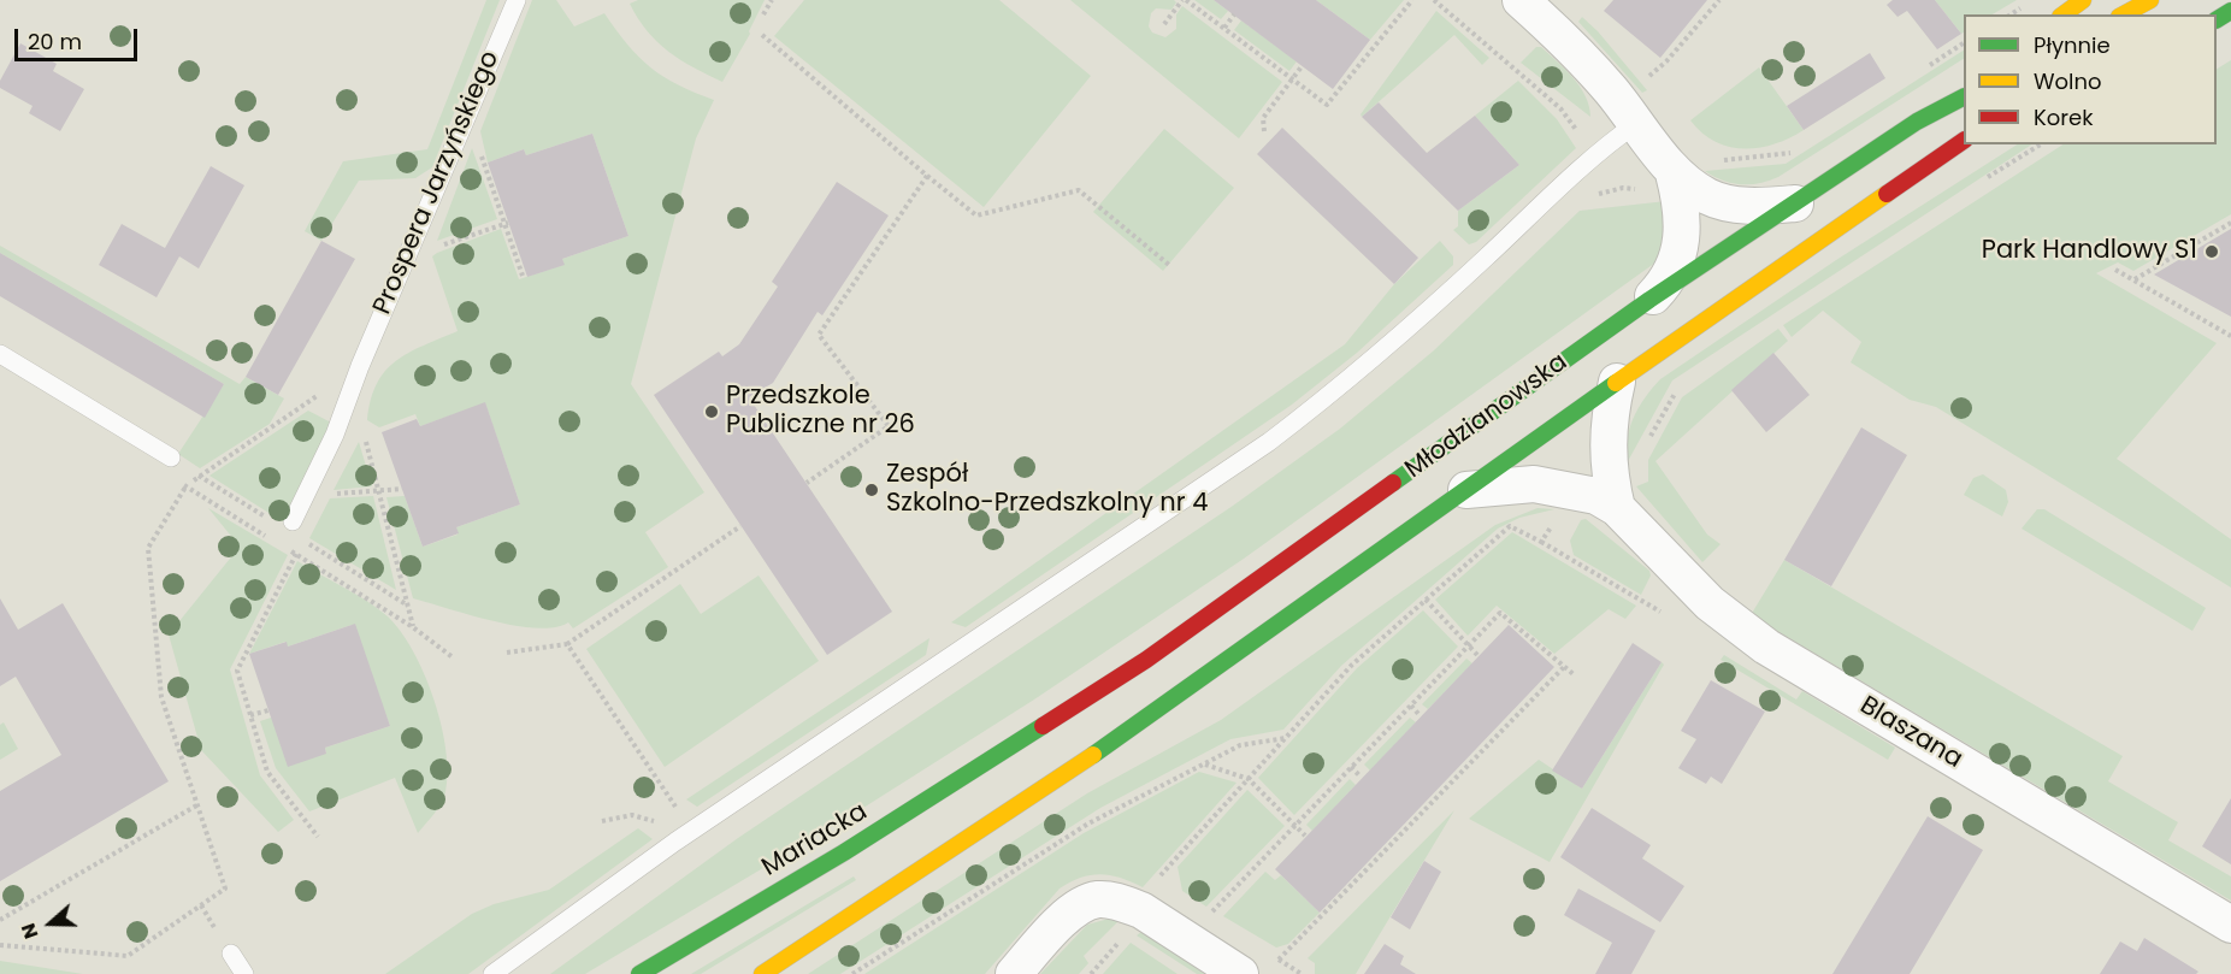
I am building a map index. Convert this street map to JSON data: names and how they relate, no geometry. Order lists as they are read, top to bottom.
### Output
{
  "streets": {
    "main road": ["Młodzianowska", "Mariacka"],
    "street": ["Blaszana"],
    "lane": ["Prospera Jarzyńskiego"]
  },
  "crossings": [
    ["Młodzianowska", "Mariacka"]
  ],
  "places": ["Park Handlowy S1", "Przedszkole Publiczne nr 26", "Zespół Szkolno-Przedszkolny nr 4"],
  "legend": ["Płynnie", "Wolno", "Korek"],
  "scale_bar": "20 m",
  "north": "left"
}
